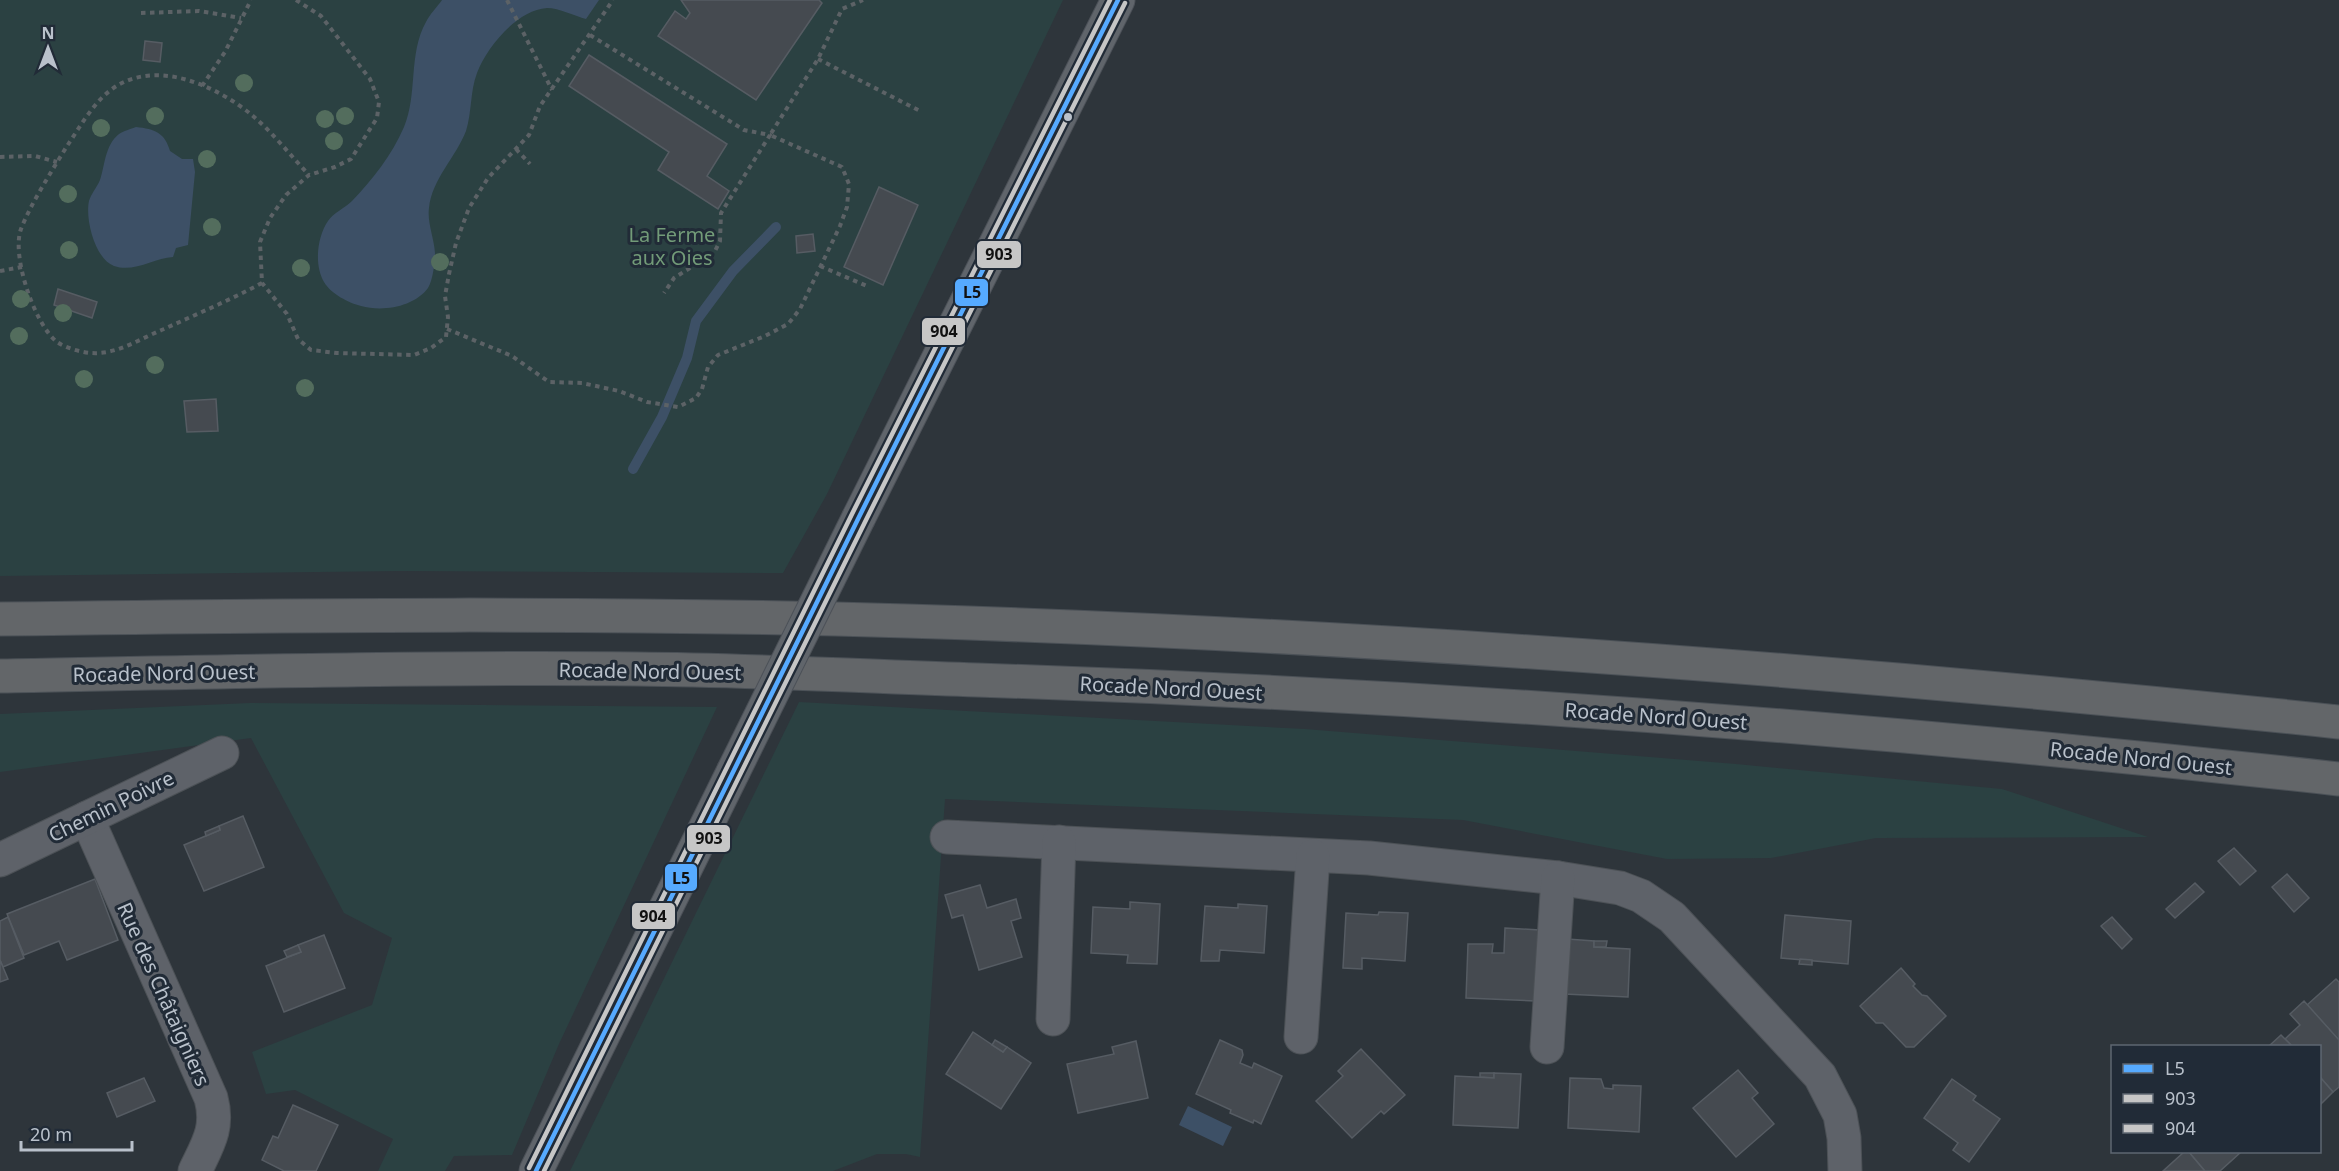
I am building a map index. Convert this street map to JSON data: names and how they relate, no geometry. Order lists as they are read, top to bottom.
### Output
{
  "streets": {
    "highway": ["Rocade Nord Ouest"],
    "street": ["Chemin Poivre", "Rue des Châtaigniers"]
  },
  "crossings": [
    ["Chemin Poivre", "Rue des Châtaigniers"]
  ],
  "parks": ["La Ferme aux Oies"],
  "lines": ["transit line L5", "transit line 904", "transit line 903"],
  "legend": ["L5", "903", "904"],
  "scale_bar": "20 m",
  "north": "top"
}
